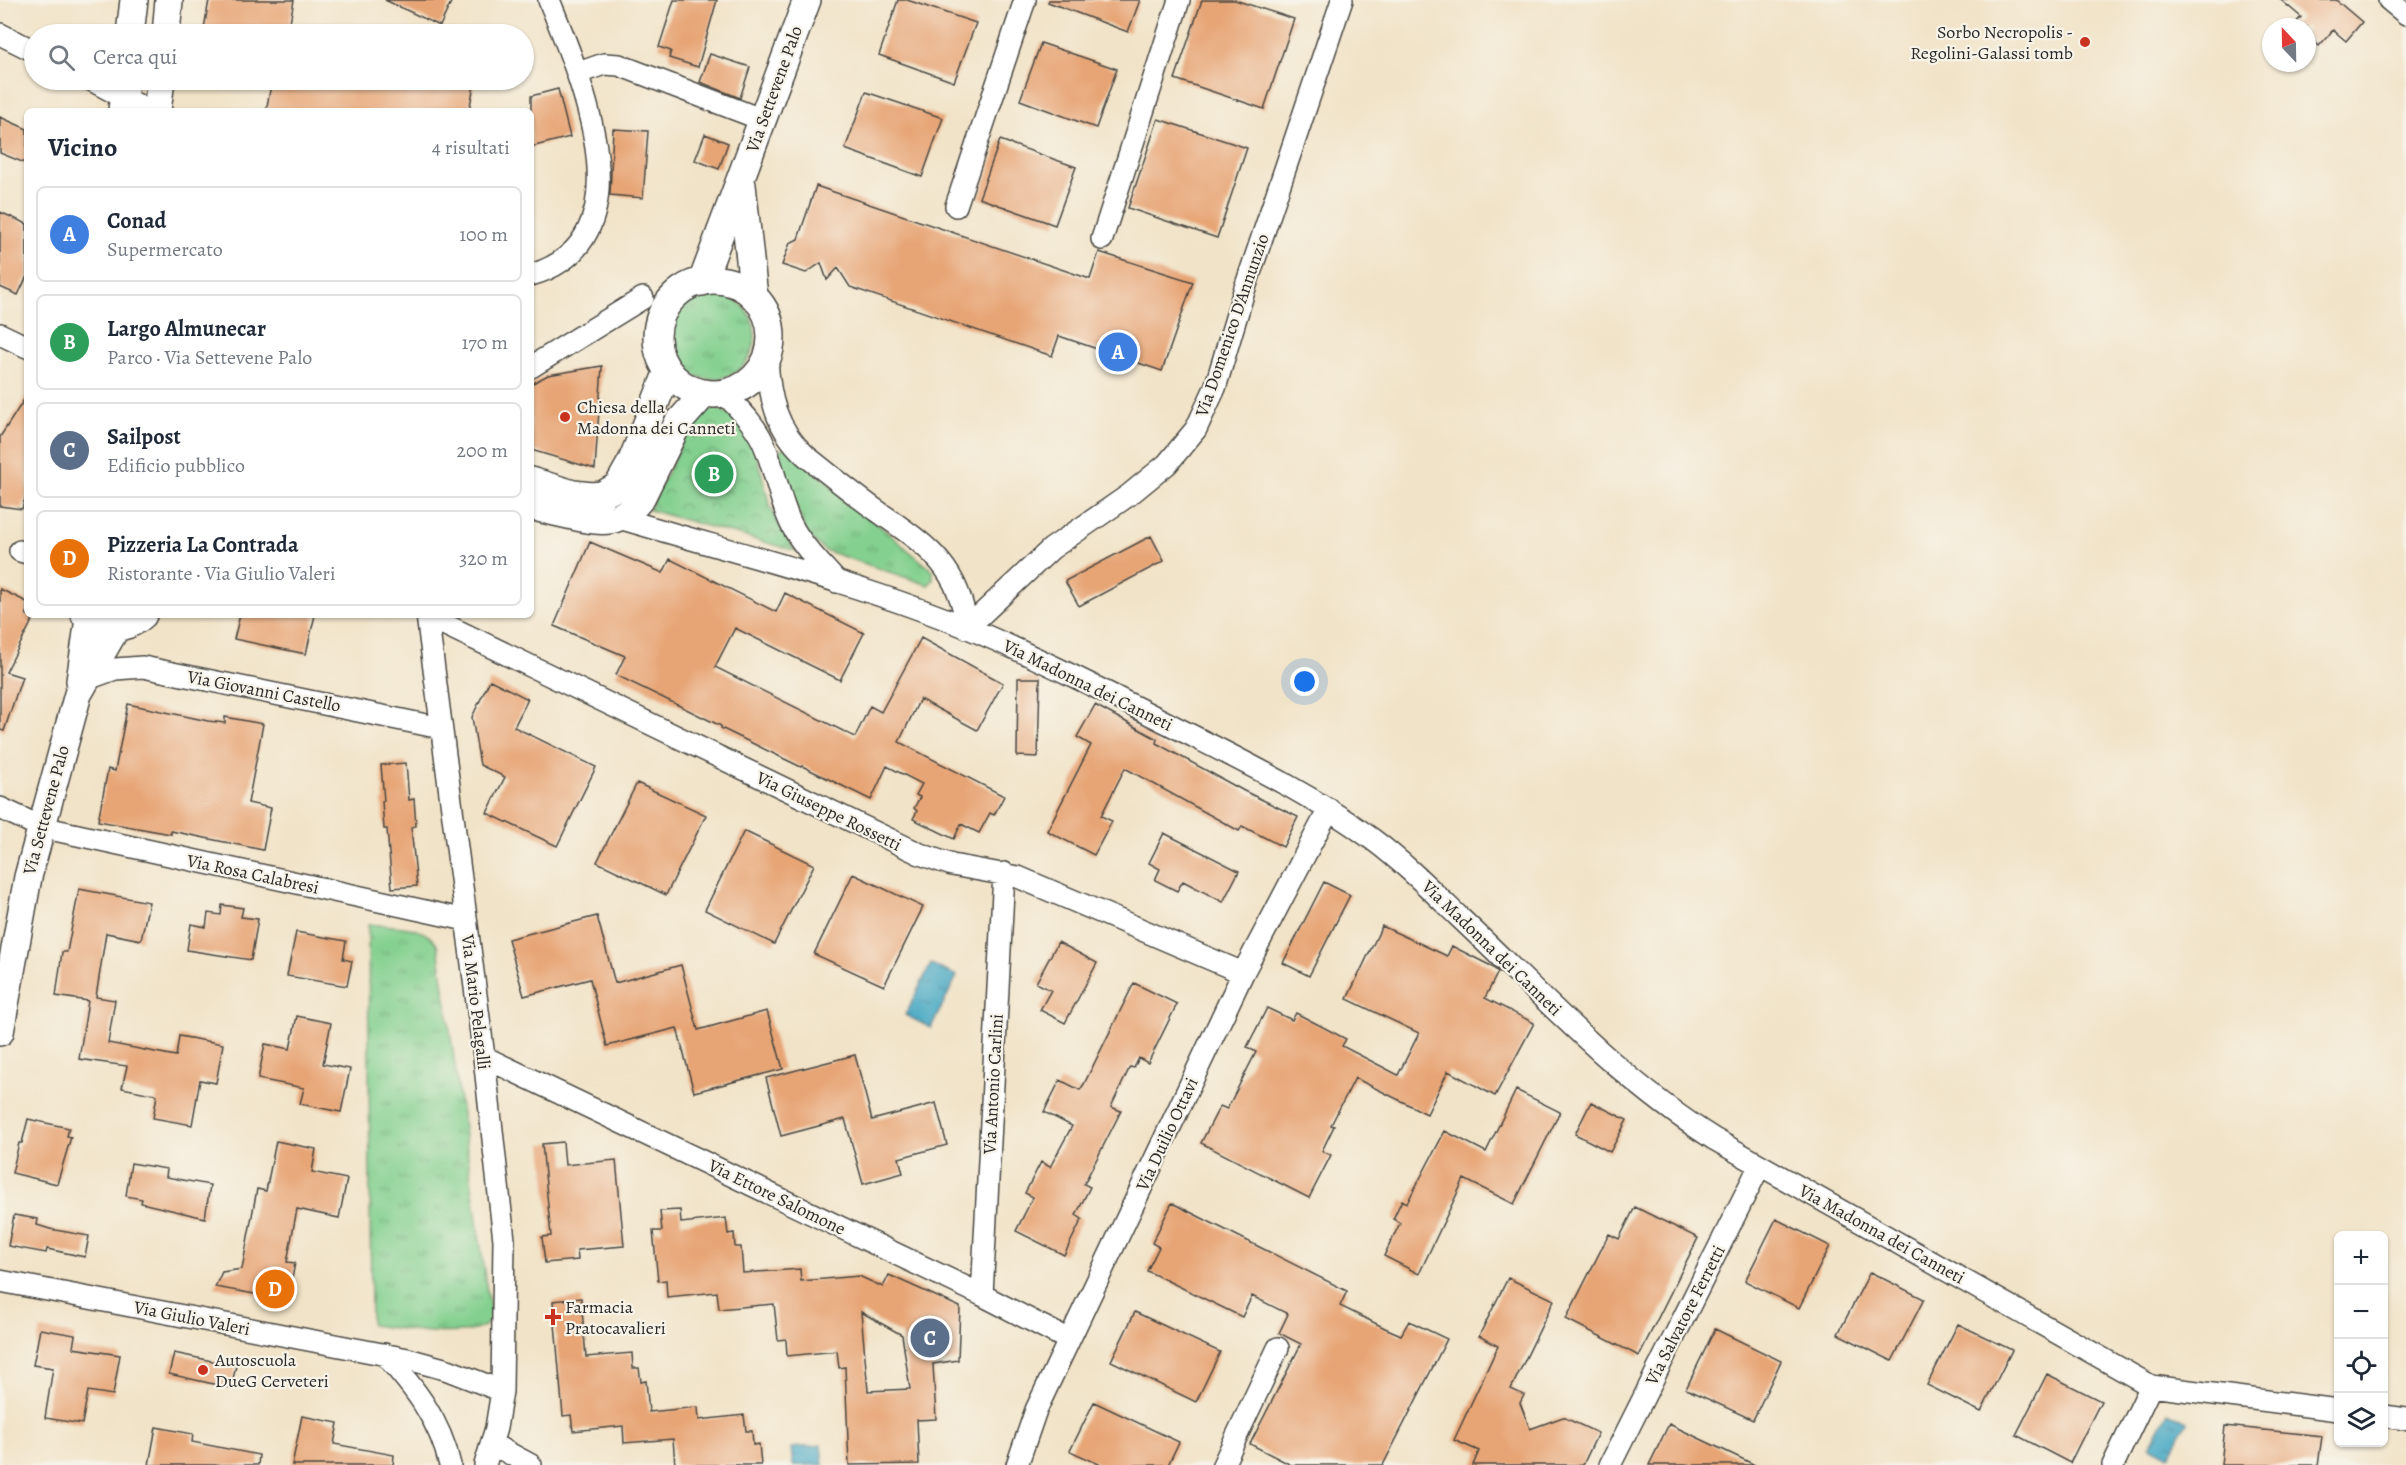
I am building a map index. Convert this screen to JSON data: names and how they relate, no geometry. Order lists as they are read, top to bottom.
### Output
{
  "streets": {
    "street": [
      "Via Settevene Palo",
      "Via Domenico D'Annunzio",
      "Via Madonna dei Canneti",
      "Via Giovanni Castello",
      "Via Giuseppe Rossetti",
      "Via Rosa Calabresi",
      "Via Mario Pelagalli",
      "Via Antonio Carlini",
      "Via Duilio Ottavi",
      "Via Ettore Salomone",
      "Via Salvatore Ferretti",
      "Via Giulio Valeri"
    ]
  },
  "crossings": [
    ["Via Settevene Palo", "Via Giovanni Castello"],
    ["Via Settevene Palo", "Via Rosa Calabresi"],
    ["Via Domenico D'Annunzio", "Via Madonna dei Canneti"],
    ["Via Madonna dei Canneti", "Via Duilio Ottavi"],
    ["Via Madonna dei Canneti", "Via Salvatore Ferretti"],
    ["Via Giovanni Castello", "Via Mario Pelagalli"],
    ["Via Giuseppe Rossetti", "Via Antonio Carlini"],
    ["Via Giuseppe Rossetti", "Via Duilio Ottavi"],
    ["Via Rosa Calabresi", "Via Mario Pelagalli"],
    ["Via Mario Pelagalli", "Via Ettore Salomone"],
    ["Via Mario Pelagalli", "Via Giulio Valeri"],
    ["Via Antonio Carlini", "Via Ettore Salomone"],
    ["Via Duilio Ottavi", "Via Ettore Salomone"]
  ],
  "places": {
    "other": ["Sorbo Necropolis - Regolini-Galassi tomb", "Chiesa della Madonna dei Canneti", "Autoscuola DueG Cerveteri"],
    "health": ["Farmacia Pratocavalieri"]
  },
  "north": "top",
  "page": {
    "search": "Cerca qui",
    "heading": ["Vicino", "4 risultati"],
    "list": [
      {
        "mark": "A",
        "name": "Conad",
        "note": "Supermercato",
        "value": "100 m"
      },
      {
        "mark": "B",
        "name": "Largo Almunecar",
        "note": "Parco · Via Settevene Palo",
        "value": "170 m"
      },
      {
        "mark": "C",
        "name": "Sailpost",
        "note": "Edificio pubblico",
        "value": "200 m"
      },
      {
        "mark": "D",
        "name": "Pizzeria La Contrada",
        "note": "Ristorante · Via Giulio Valeri",
        "value": "320 m"
      }
    ],
    "pins": [
      "A",
      "B",
      "D",
      "C"
    ],
    "map_buttons": ["+", "−"]
  }
}
